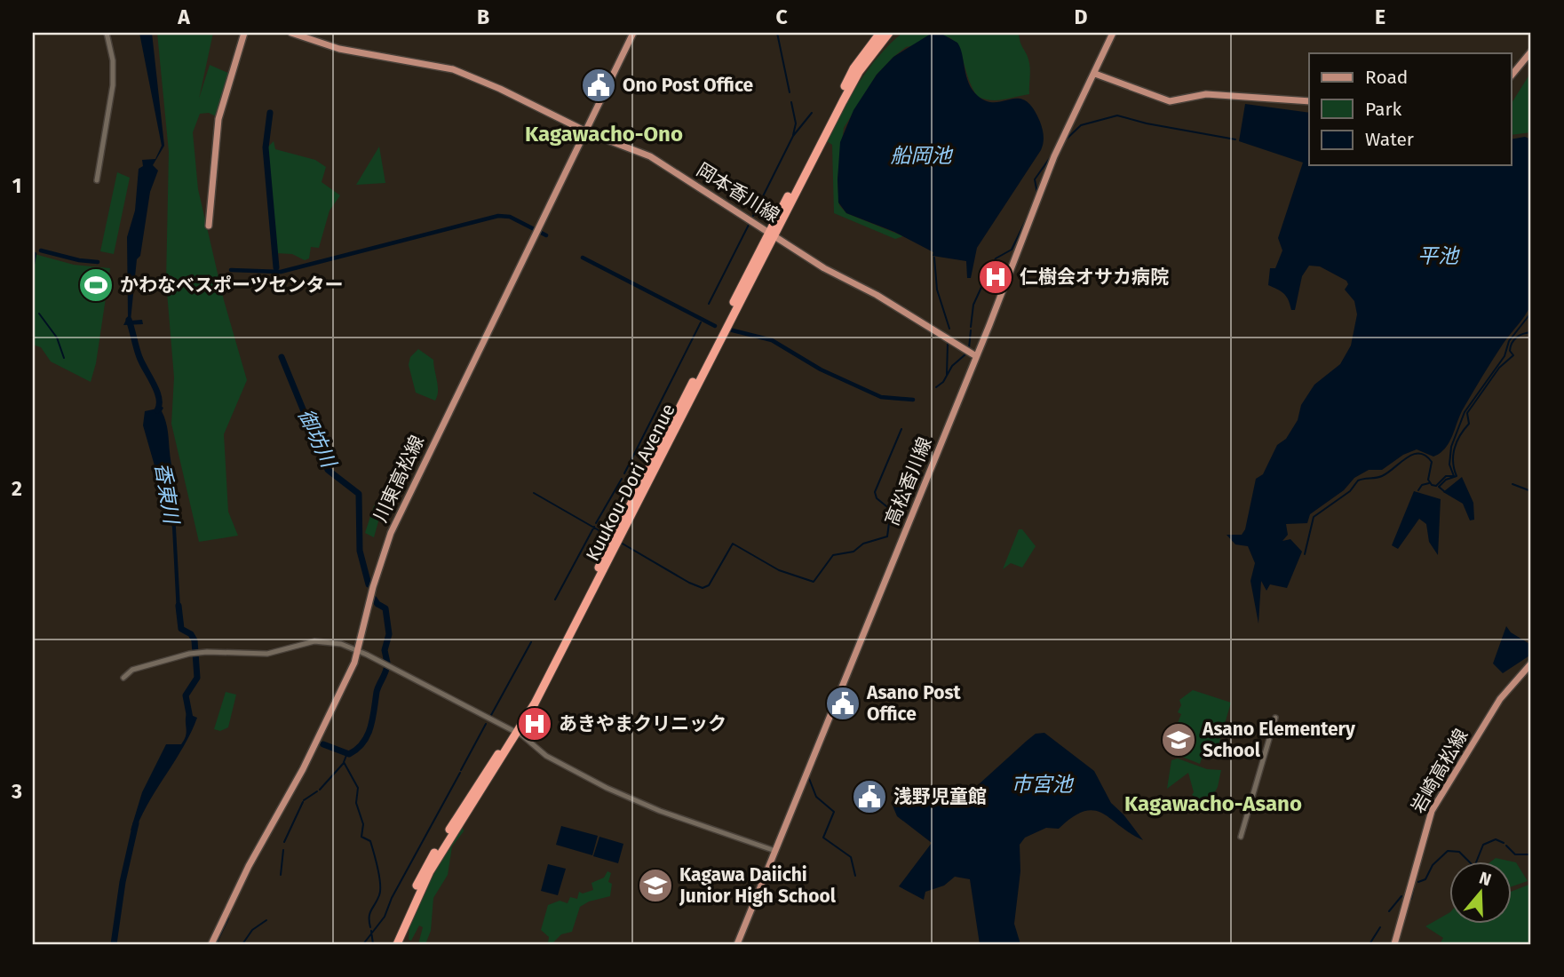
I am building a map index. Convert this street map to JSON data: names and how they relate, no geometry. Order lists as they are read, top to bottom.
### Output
{
  "streets": {
    "highway": ["Kuukou-Dori Avenue"],
    "main road": [
      "岡本香川線",
      "川東高松線",
      "高松香川線",
      "岩崎高松線"
    ]
  },
  "crossings": [
    ["岡本香川線", "川東高松線"],
    ["岡本香川線", "高松香川線"],
    ["岡本香川線", "Kuukou-Dori Avenue"]
  ],
  "districts": ["Kagawacho-Ono", "Kagawacho-Asano"],
  "water": [
    "船岡池",
    "平池",
    "御坊川",
    "香東川",
    "市宮池"
  ],
  "places": {
    "public building": ["Ono Post Office", "Asano Post Office", "浅野児童館"],
    "hospital": ["仁樹会オサカ病院", "あきやまクリニック"],
    "sports": ["かわなべスポーツセンター"],
    "school or university": ["Asano Elementery School", "Kagawa Daiichi Junior High School"]
  },
  "legend": ["Road", "Park", "Water"],
  "north": "top",
  "grid": {
    "columns": [
      "A",
      "B",
      "C",
      "D",
      "E"
    ],
    "rows": ["1", "2", "3"]
  }
}
